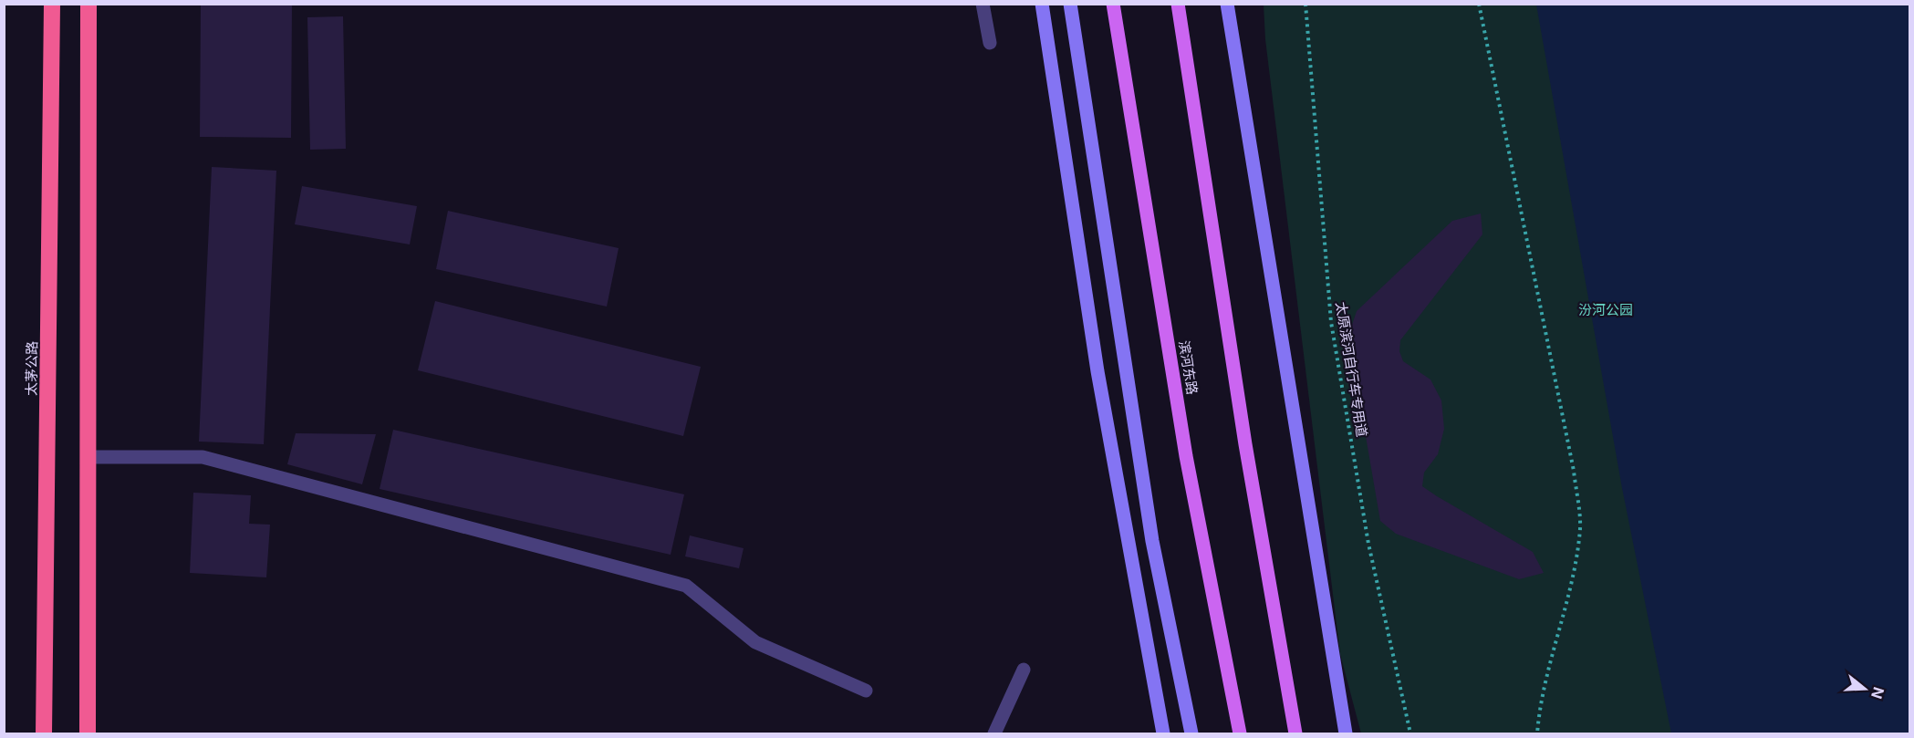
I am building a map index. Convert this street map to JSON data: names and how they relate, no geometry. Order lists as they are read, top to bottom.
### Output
{
  "streets": {
    "highway": ["太茅公路"],
    "main road": ["滨河东路"],
    "path": ["太原滨河自行车专用道"]
  },
  "parks": ["汾河公园"],
  "north": "right"
}
